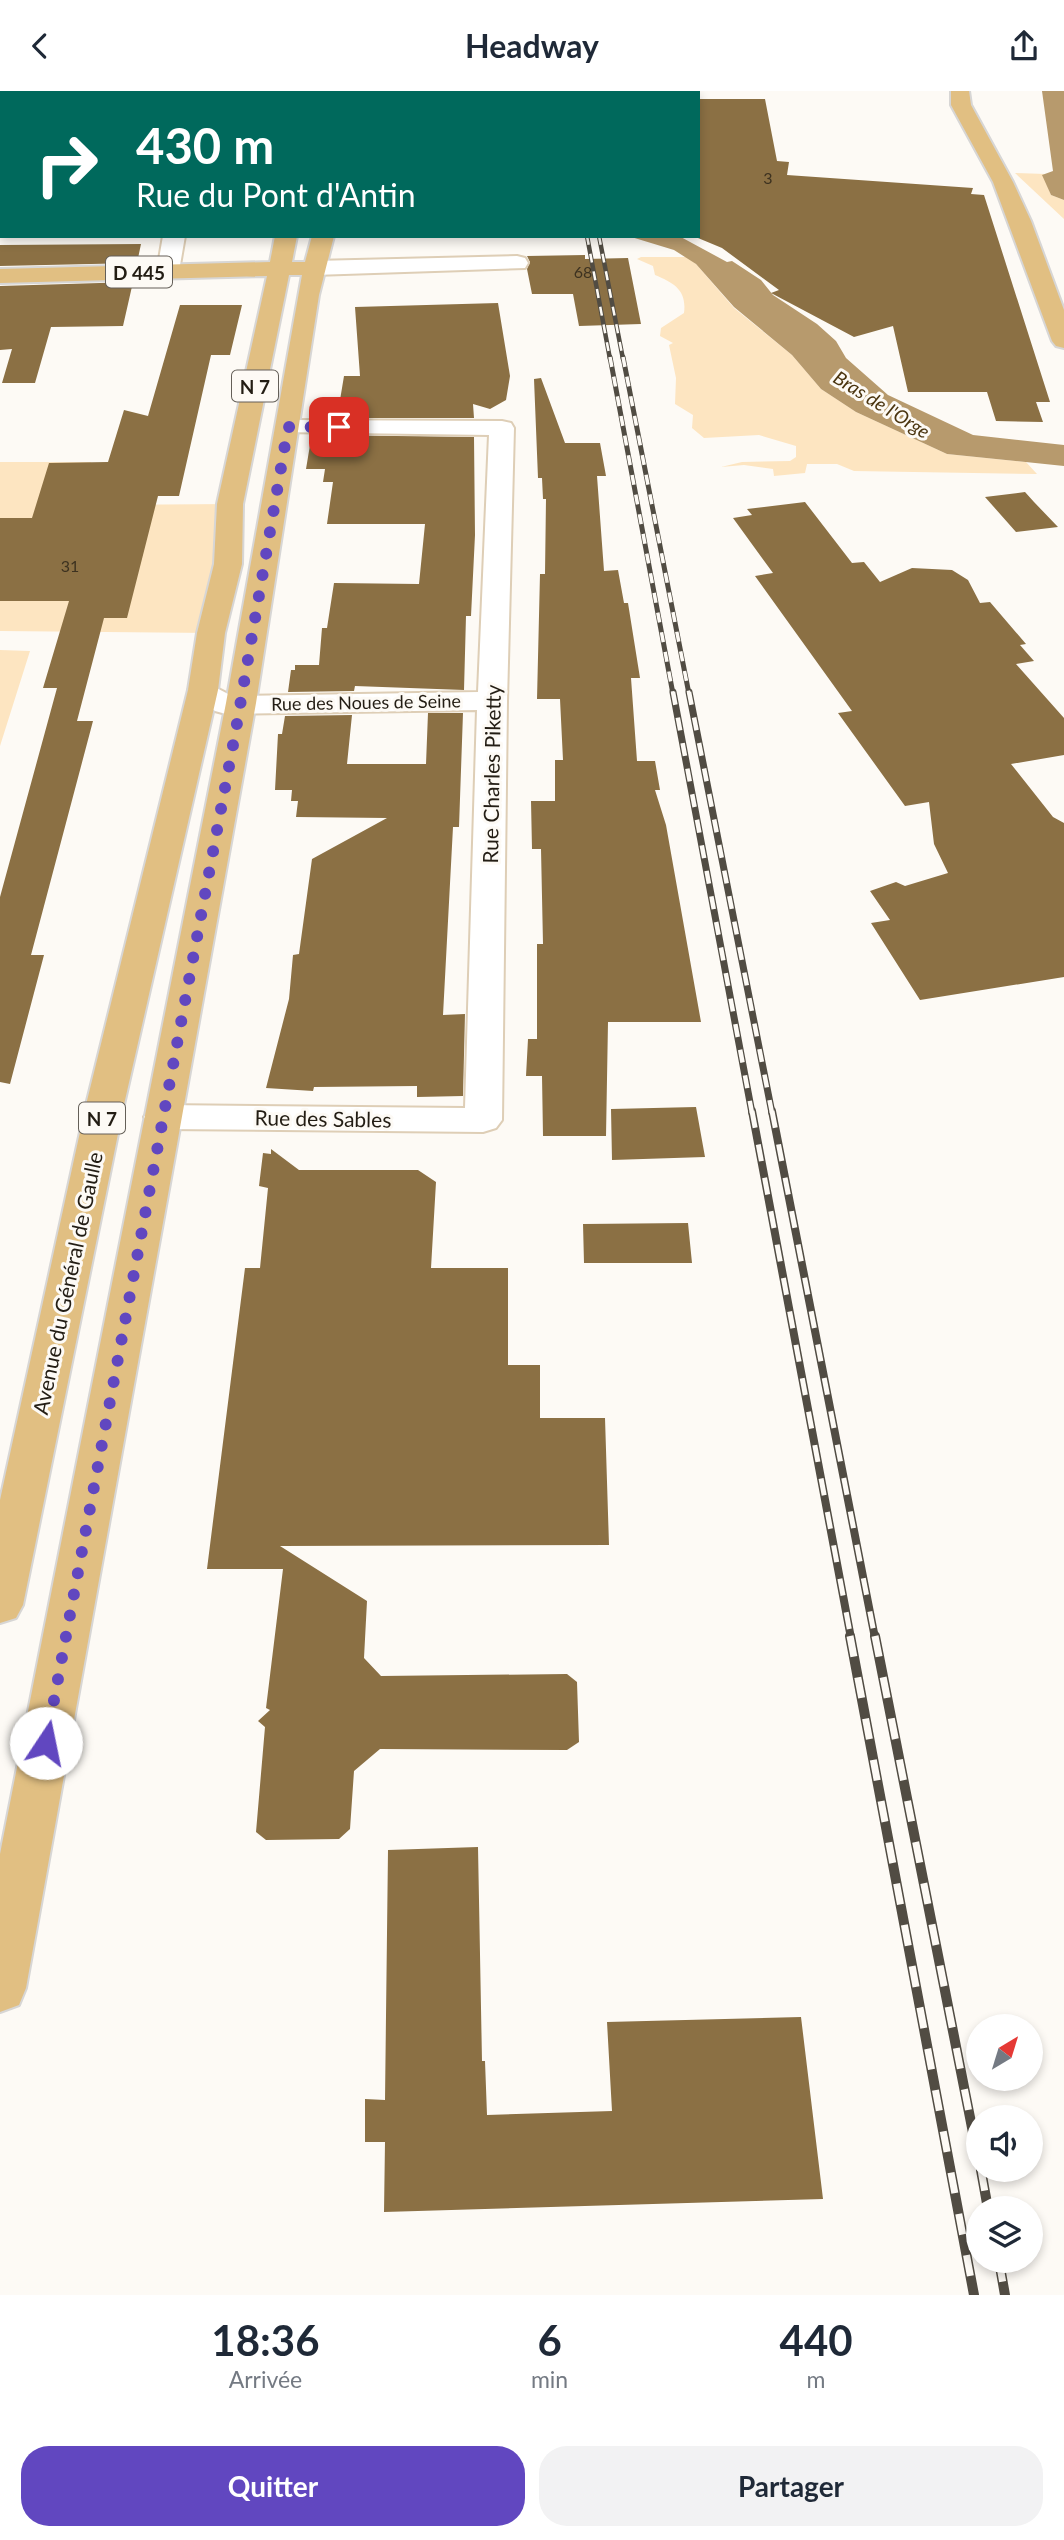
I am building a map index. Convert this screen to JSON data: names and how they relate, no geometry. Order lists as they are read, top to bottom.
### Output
{
  "streets": {
    "main road": ["D 445", "N 7", "Avenue du Général de Gaulle"],
    "street": ["Rue des Noues de Seine", "Rue Charles Piketty", "Rue des Sables"]
  },
  "crossings": [
    ["D 445", "N 7"],
    ["D 445", "Avenue du Général de Gaulle"],
    ["N 7", "Rue des Noues de Seine"],
    ["N 7", "Rue Charles Piketty"],
    ["N 7", "Rue des Sables"],
    ["N 7", "Avenue du Général de Gaulle"],
    ["Rue des Noues de Seine", "Rue Charles Piketty"],
    ["Rue des Noues de Seine", "Avenue du Général de Gaulle"],
    ["Rue Charles Piketty", "Rue des Sables"]
  ],
  "water": ["Bras de l'Orge"],
  "house_numbers": ["3", "68", "31"],
  "north": "top right",
  "page": {
    "header": "Headway",
    "turn": ["430 m", "Rue du Pont d'Antin"],
    "eta": [
      "18:36",
      "Arrivée",
      "6",
      "min",
      "440",
      "m"
    ],
    "buttons": ["Quitter", "Partager"]
  }
}
